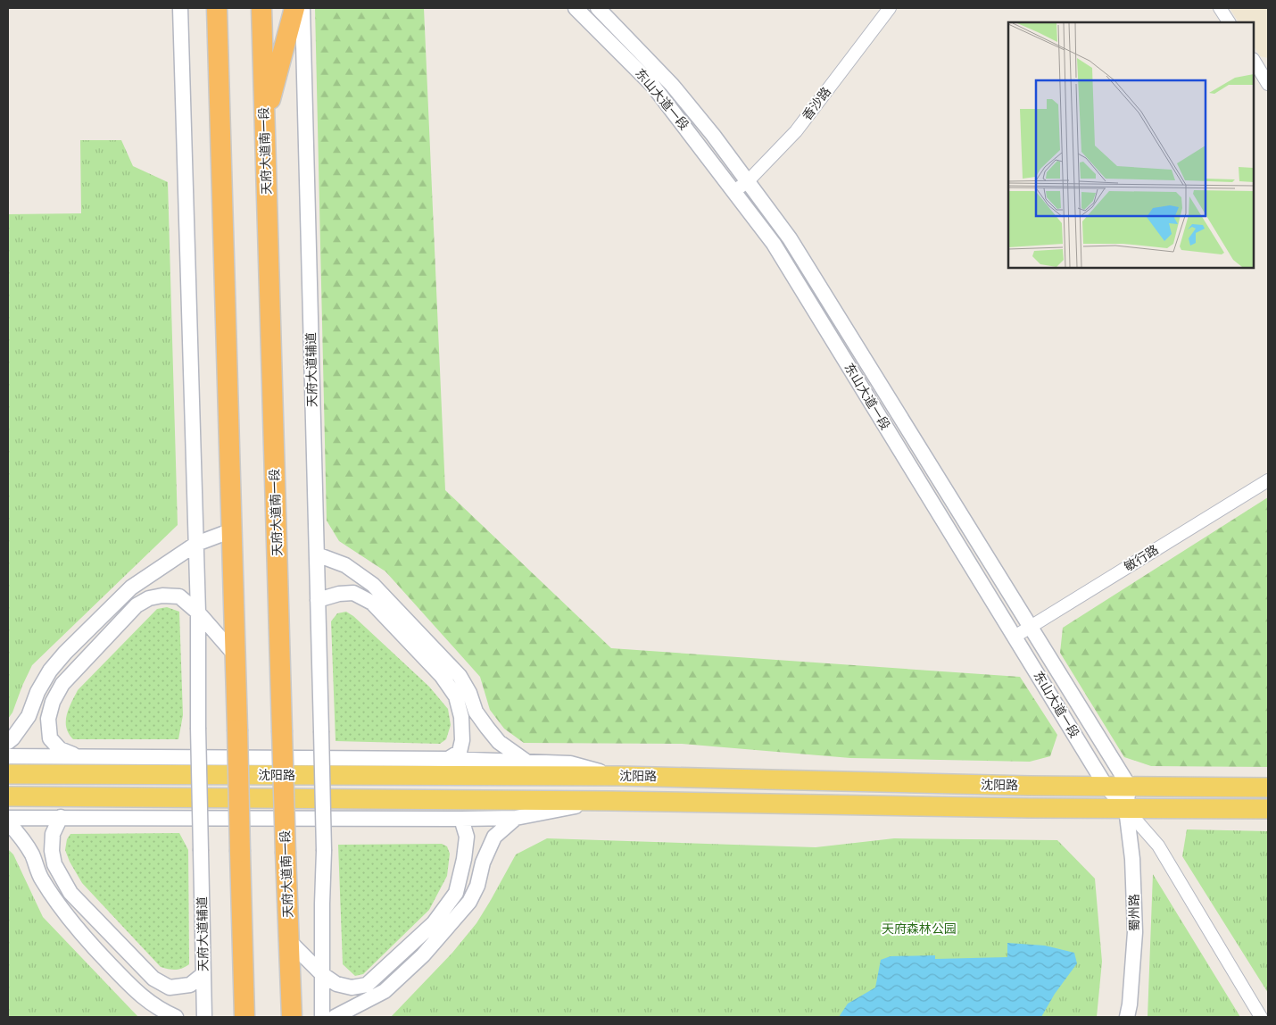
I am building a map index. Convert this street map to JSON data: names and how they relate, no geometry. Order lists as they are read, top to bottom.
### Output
{
  "streets": {
    "highway": ["天府大道南一段"],
    "main road": ["沈阳路"],
    "street": [
      "东山大道一段",
      "香沙路",
      "天府大道辅道",
      "敏行路",
      "蜀州路"
    ]
  },
  "crossings": [
    ["东山大道一段", "香沙路"],
    ["东山大道一段", "敏行路"],
    ["东山大道一段", "沈阳路"],
    ["东山大道一段", "蜀州路"],
    ["沈阳路", "蜀州路"]
  ],
  "parks": ["天府森林公园"]
}
